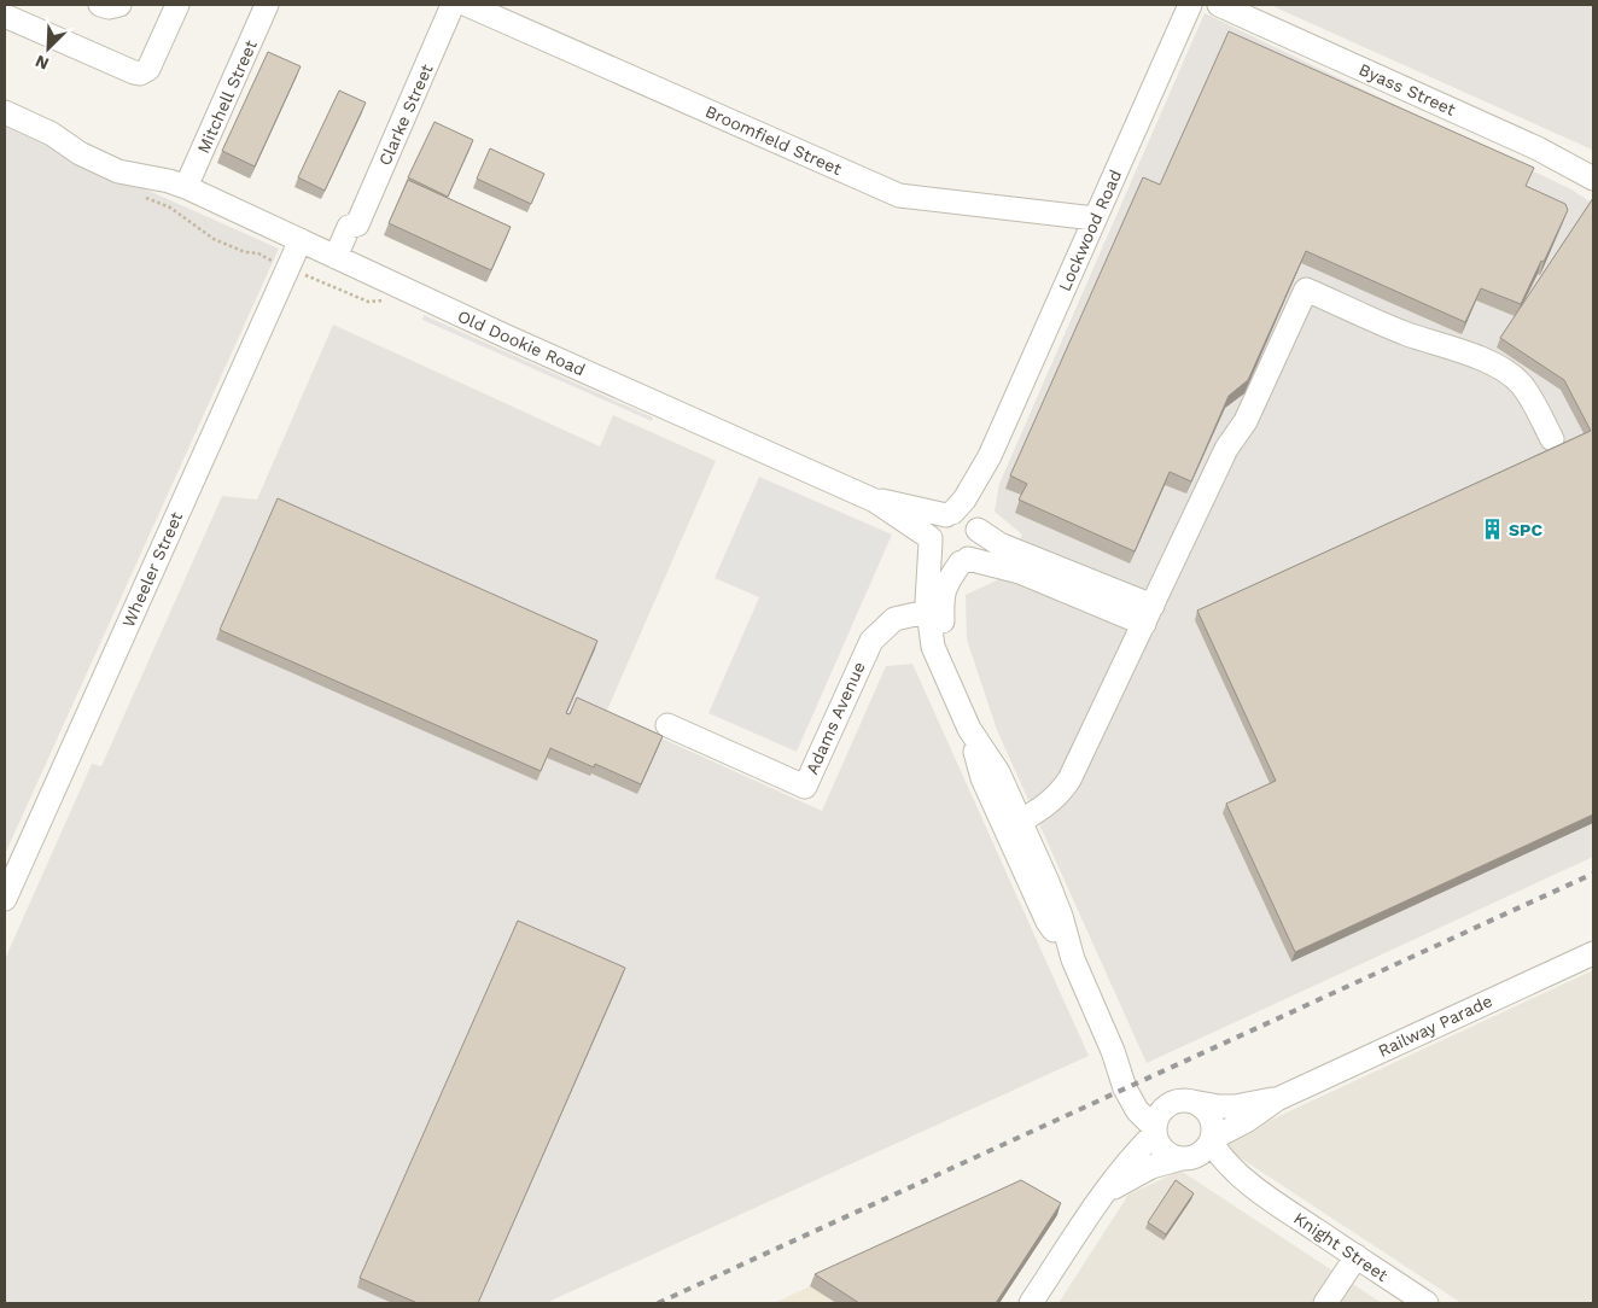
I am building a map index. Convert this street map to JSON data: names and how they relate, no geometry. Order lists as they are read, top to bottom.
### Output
{
  "streets": {
    "street": [
      "Byass Street",
      "Mitchell Street",
      "Clarke Street",
      "Broomfield Street",
      "Lockwood Road",
      "Old Dookie Road",
      "Wheeler Street",
      "Adams Avenue",
      "Railway Parade",
      "Knight Street"
    ]
  },
  "crossings": [
    ["Mitchell Street", "Old Dookie Road"],
    ["Clarke Street", "Old Dookie Road"],
    ["Broomfield Street", "Lockwood Road"],
    ["Lockwood Road", "Old Dookie Road"],
    ["Old Dookie Road", "Wheeler Street"],
    ["Railway Parade", "Knight Street"]
  ],
  "places": {
    "building": ["SPC"]
  },
  "north": "bottom left"
}
